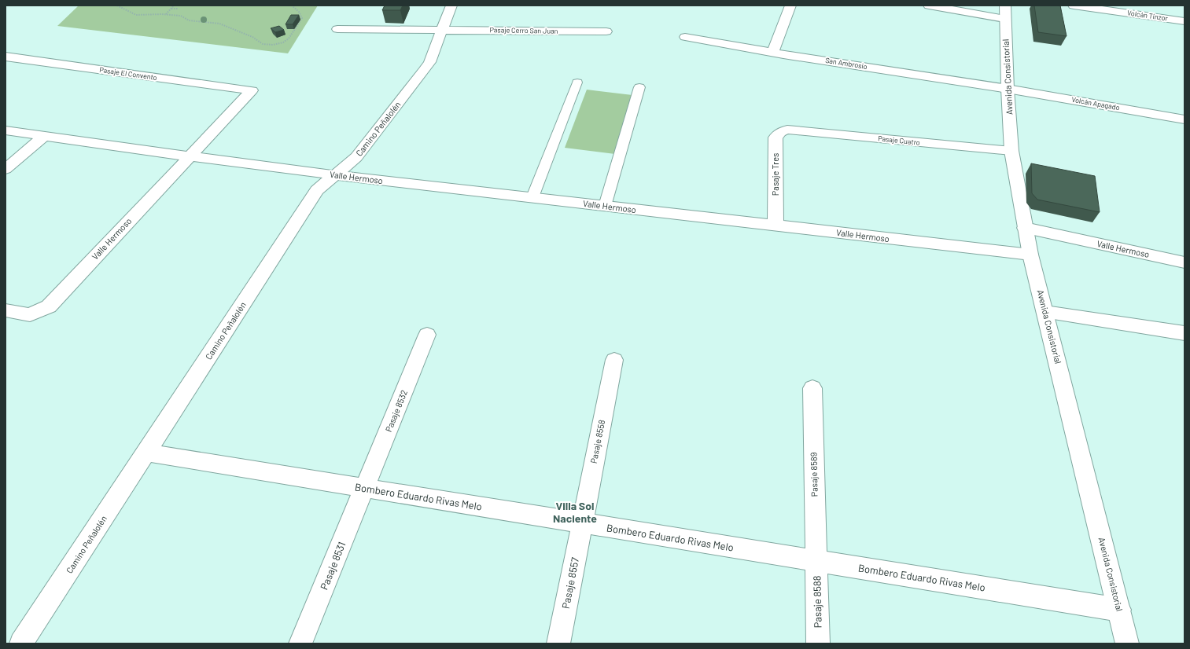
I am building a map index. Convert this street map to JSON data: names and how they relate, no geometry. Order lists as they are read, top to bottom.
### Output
{
  "streets": {
    "street": [
      "Volcán Tinzor",
      "Pasaje Cerro San Juan",
      "San Ambrosio",
      "Pasaje El Convento",
      "Avenida Consistorial",
      "Volcán Apagado",
      "Camino Peñalolén",
      "Pasaje Cuatro",
      "Pasaje Tres",
      "Valle Hermoso",
      "Pasaje 8532",
      "Pasaje 8558",
      "Pasaje 8589",
      "Bombero Eduardo Rivas Melo",
      "Pasaje 8531",
      "Pasaje 8557",
      "Pasaje 8588"
    ]
  },
  "crossings": [
    ["Pasaje Cerro San Juan", "Camino Peñalolén"],
    ["San Ambrosio", "Avenida Consistorial"],
    ["San Ambrosio", "Volcán Apagado"],
    ["Pasaje El Convento", "Valle Hermoso"],
    ["Avenida Consistorial", "Volcán Apagado"],
    ["Avenida Consistorial", "Pasaje Cuatro"],
    ["Avenida Consistorial", "Valle Hermoso"],
    ["Avenida Consistorial", "Bombero Eduardo Rivas Melo"],
    ["Camino Peñalolén", "Valle Hermoso"],
    ["Camino Peñalolén", "Bombero Eduardo Rivas Melo"],
    ["Pasaje Cuatro", "Pasaje Tres"],
    ["Pasaje Tres", "Valle Hermoso"],
    ["Pasaje 8532", "Bombero Eduardo Rivas Melo"],
    ["Pasaje 8532", "Pasaje 8531"],
    ["Pasaje 8558", "Bombero Eduardo Rivas Melo"],
    ["Pasaje 8558", "Pasaje 8557"],
    ["Pasaje 8589", "Bombero Eduardo Rivas Melo"],
    ["Pasaje 8589", "Pasaje 8588"],
    ["Bombero Eduardo Rivas Melo", "Pasaje 8531"],
    ["Bombero Eduardo Rivas Melo", "Pasaje 8557"],
    ["Bombero Eduardo Rivas Melo", "Pasaje 8588"]
  ],
  "districts": ["Villa Sol Naciente"]
}
